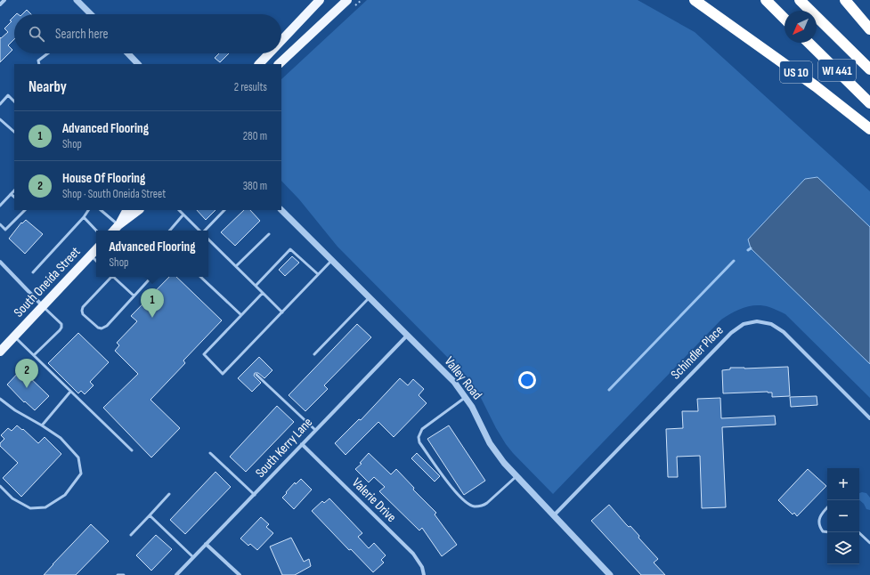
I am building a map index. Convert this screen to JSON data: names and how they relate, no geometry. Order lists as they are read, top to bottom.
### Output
{
  "streets": {
    "highway": ["WI 441", "US 10"],
    "main road": ["South Oneida Street"],
    "street": [
      "Schindler Place",
      "Valley Road",
      "South Kerry Lane",
      "Valerie Drive"
    ]
  },
  "crossings": [
    ["Schindler Place", "Valley Road"],
    ["Valley Road", "South Kerry Lane"],
    ["South Kerry Lane", "Valerie Drive"]
  ],
  "north": "bottom left",
  "page": {
    "search": "Search here",
    "heading": ["Nearby", "2 results"],
    "list": [
      {
        "mark": "1",
        "name": "Advanced Flooring",
        "note": "Shop",
        "value": "280 m"
      },
      {
        "mark": "2",
        "name": "House Of Flooring",
        "note": "Shop · South Oneida Street",
        "value": "380 m"
      }
    ],
    "popup": ["Advanced Flooring", "Shop"],
    "pins": ["1", "2"],
    "map_buttons": ["+", "−"]
  }
}
